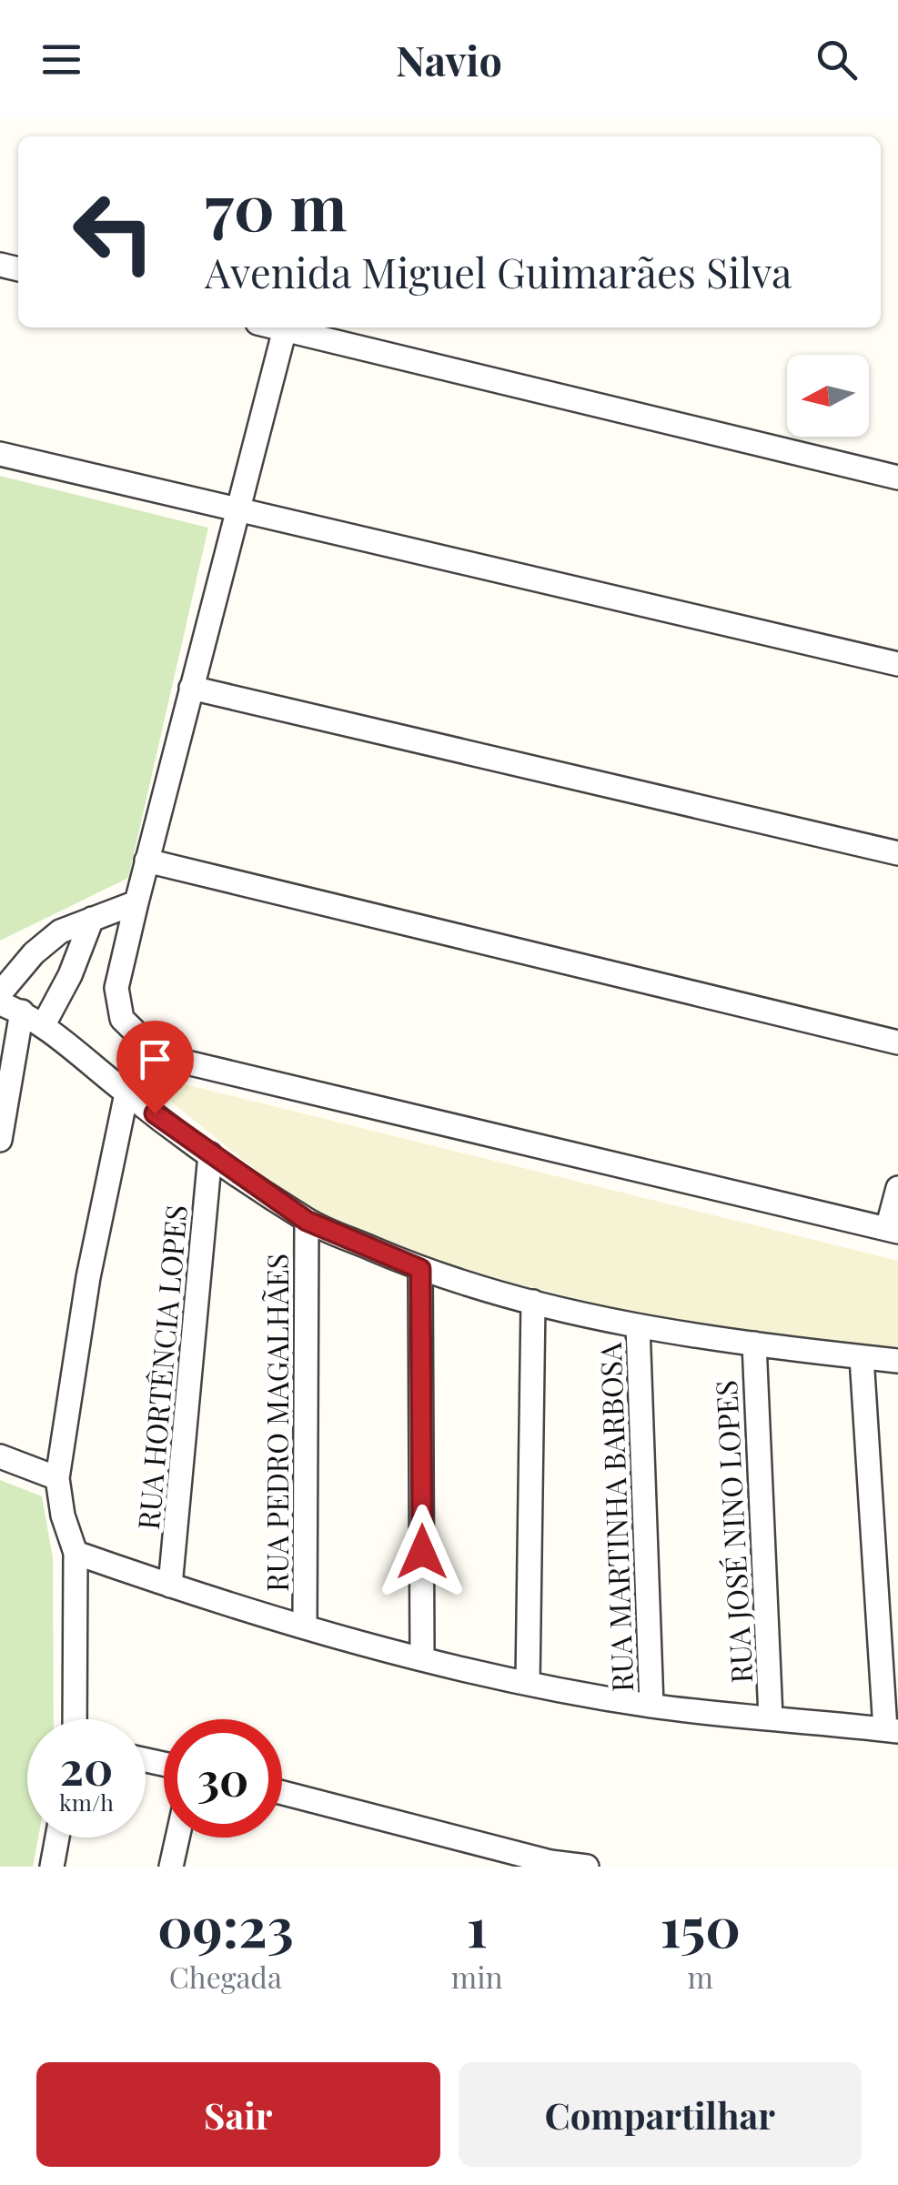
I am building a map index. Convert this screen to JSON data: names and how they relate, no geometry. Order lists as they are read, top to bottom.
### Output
{
  "streets": {
    "street": [
      "RUA HORTÊNCIA LOPES",
      "RUA PEDRO MAGALHÃES",
      "RUA MARTINHA BARBOSA",
      "RUA JOSÉ NINO LOPES"
    ]
  },
  "north": "left",
  "page": {
    "header": "Navio",
    "turn": ["70 m", "Avenida Miguel Guimarães Silva"],
    "speed": "20 km/h",
    "limit": "30",
    "eta": [
      "09:23",
      "Chegada",
      "1",
      "min",
      "150",
      "m"
    ],
    "buttons": ["Sair", "Compartilhar"]
  }
}
